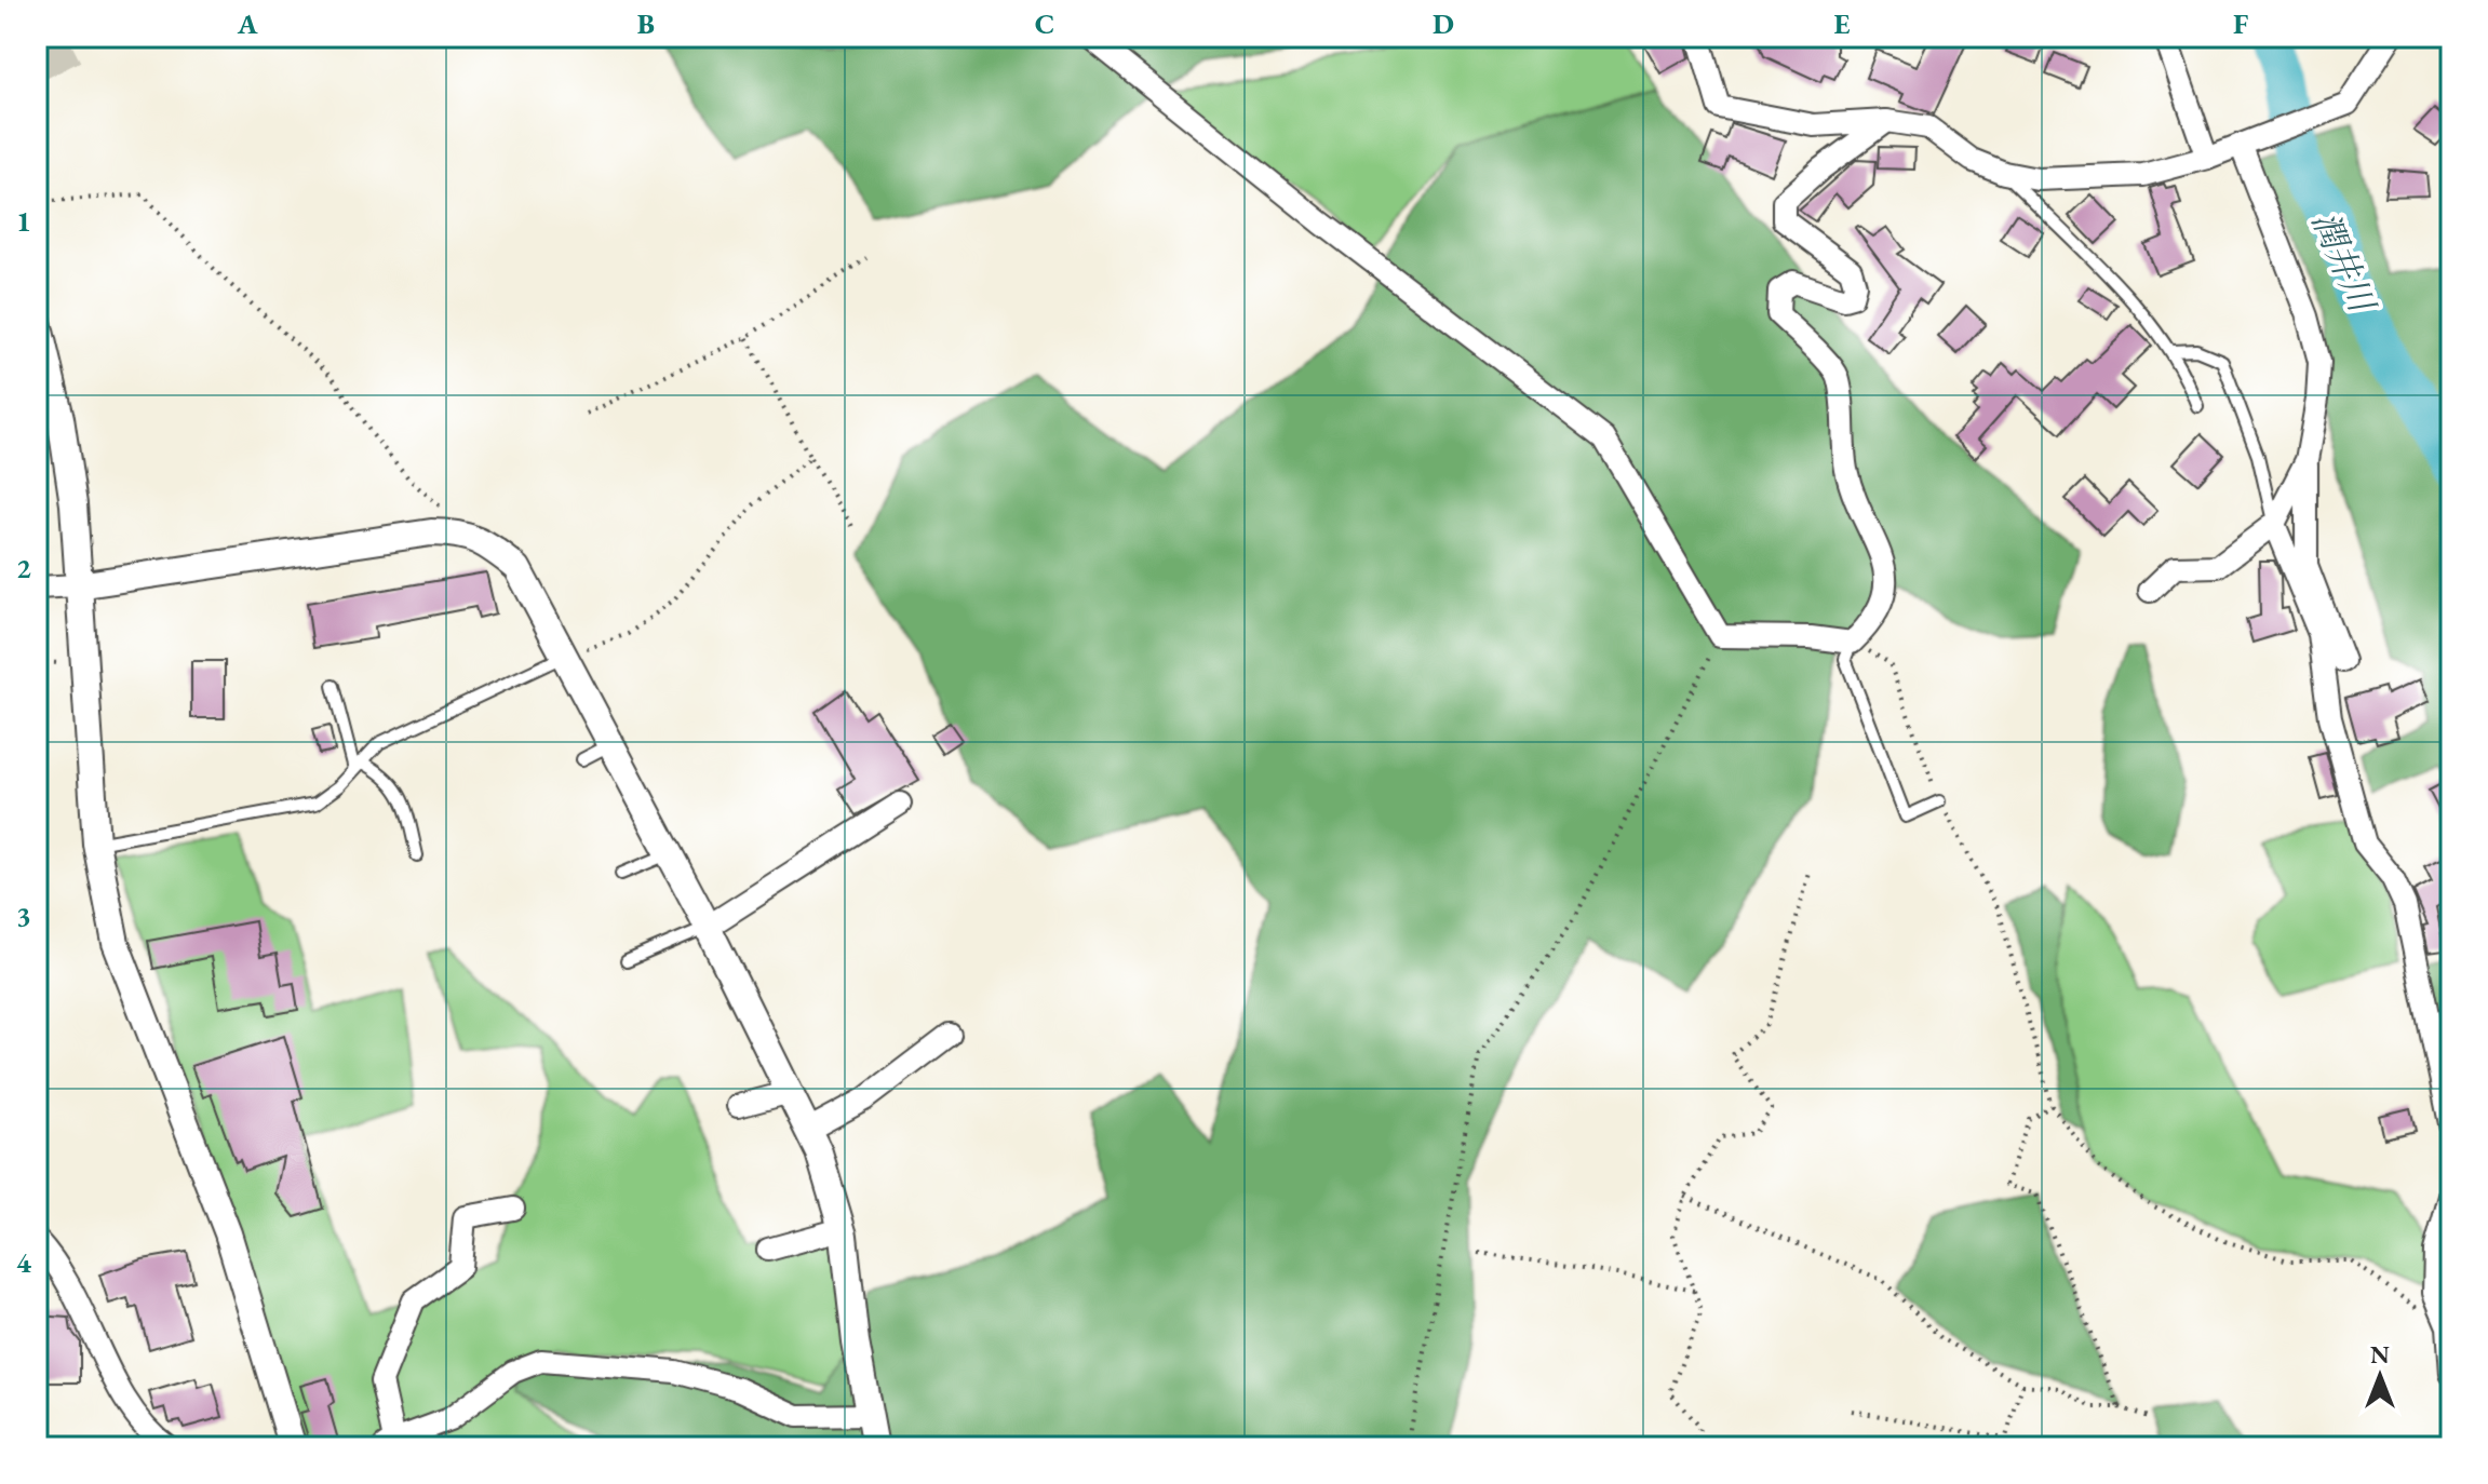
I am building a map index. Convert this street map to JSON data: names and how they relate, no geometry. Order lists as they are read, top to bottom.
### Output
{
  "water": ["潤井川"],
  "north": "top",
  "grid": {
    "columns": [
      "A",
      "B",
      "C",
      "D",
      "E",
      "F"
    ],
    "rows": [
      "1",
      "2",
      "3",
      "4"
    ]
  }
}
